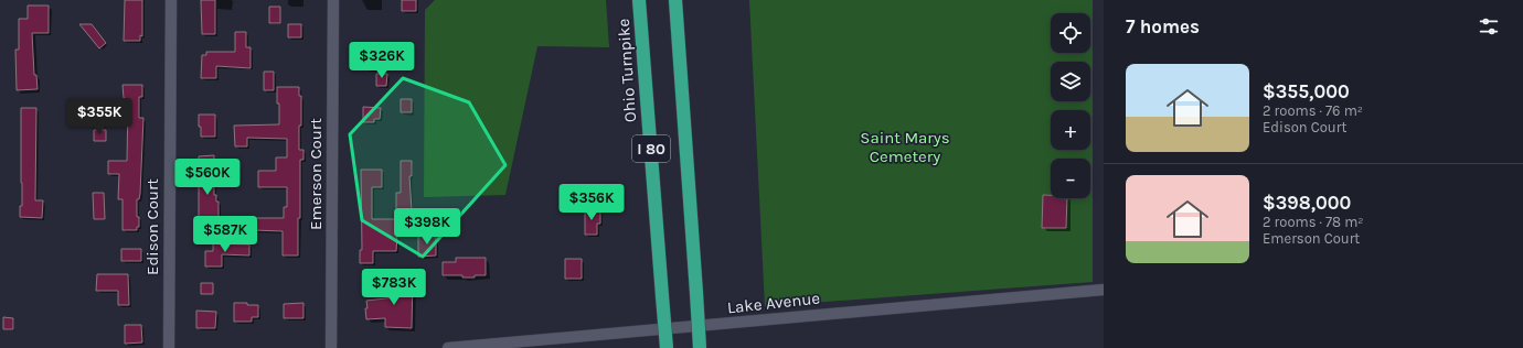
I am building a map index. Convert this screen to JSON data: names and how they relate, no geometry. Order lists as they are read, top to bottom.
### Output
{
  "streets": {
    "highway": ["Ohio Turnpike", "I 80"],
    "street": ["Emerson Court", "Edison Court", "Lake Avenue"]
  },
  "parks": ["Saint Marys Cemetery"],
  "page": {
    "heading": "7 homes",
    "map_buttons": ["+", "−"],
    "price": [
      "$326K",
      "$355K",
      "$560K",
      "$356K",
      "$398K",
      "$587K",
      "$783K"
    ],
    "list": [
      {
        "name": "$355,000",
        "note": "2 rooms · 76 m² · Edison Court"
      },
      {
        "name": "$398,000",
        "note": "2 rooms · 78 m² · Emerson Court"
      }
    ]
  }
}
